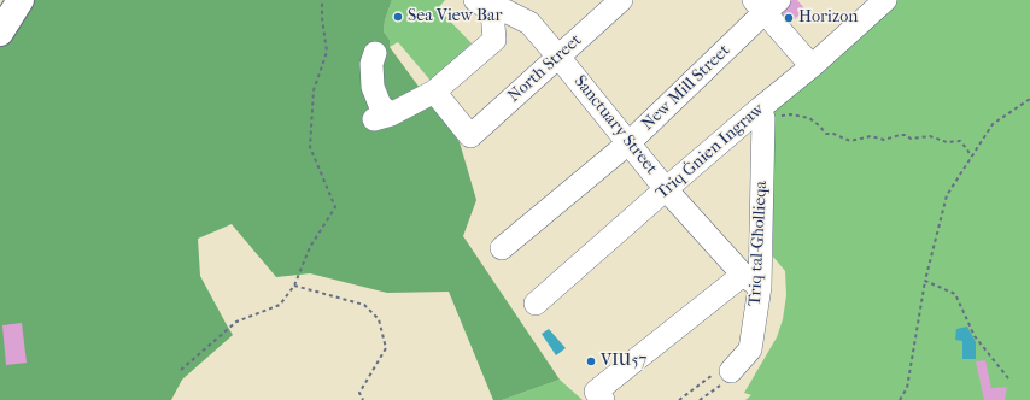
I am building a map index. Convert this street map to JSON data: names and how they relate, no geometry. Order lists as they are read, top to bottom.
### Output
{
  "streets": {
    "street": [
      "North Street",
      "New Mill Street",
      "Sanctuary Street",
      "Triq Ġnien Ingraw",
      "Triq tal-Għollieqa"
    ]
  },
  "crossings": [
    ["North Street", "Sanctuary Street"],
    ["New Mill Street", "Sanctuary Street"],
    ["Sanctuary Street", "Triq Ġnien Ingraw"],
    ["Sanctuary Street", "Triq tal-Għollieqa"],
    ["Triq Ġnien Ingraw", "Triq tal-Għollieqa"]
  ],
  "places": ["Sea View Bar", "Horizon", "VIU57"]
}
